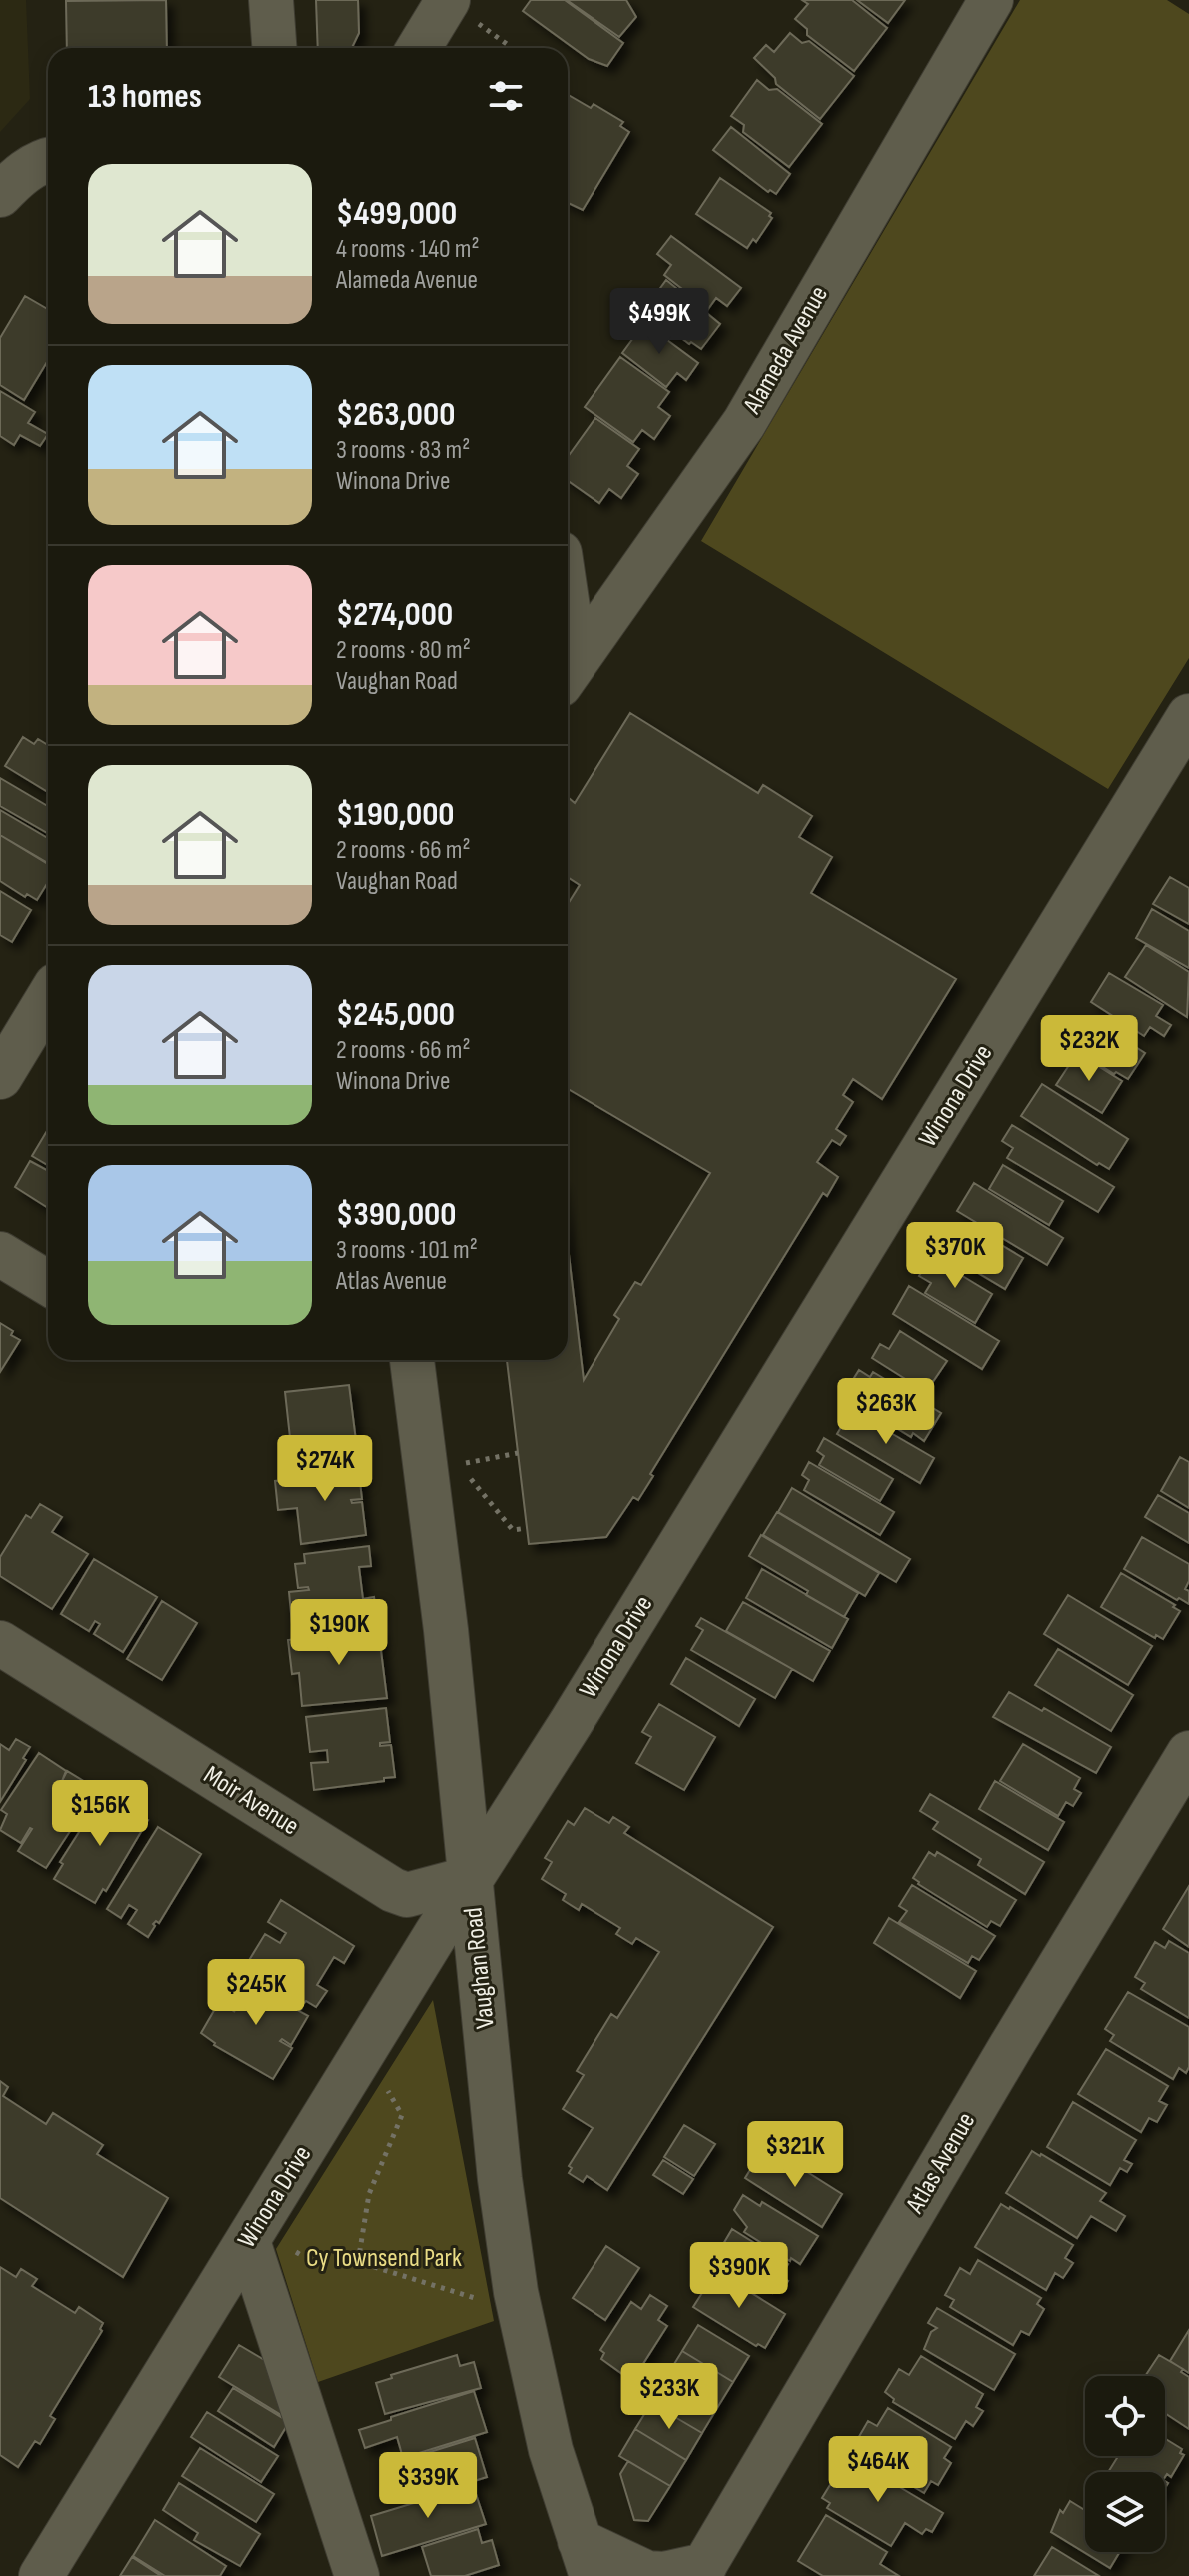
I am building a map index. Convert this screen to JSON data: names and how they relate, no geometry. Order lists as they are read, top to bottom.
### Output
{
  "streets": {
    "street": [
      "Alameda Avenue",
      "Winona Drive",
      "Moir Avenue",
      "Vaughan Road",
      "Atlas Avenue"
    ]
  },
  "crossings": [
    ["Winona Drive", "Moir Avenue"],
    ["Winona Drive", "Vaughan Road"],
    ["Moir Avenue", "Vaughan Road"]
  ],
  "parks": ["Cy Townsend Park"],
  "page": {
    "heading": "13 homes",
    "list": [
      {
        "name": "$499,000",
        "note": "4 rooms · 140 m² · Alameda Avenue"
      },
      {
        "name": "$263,000",
        "note": "3 rooms · 83 m² · Winona Drive"
      },
      {
        "name": "$274,000",
        "note": "2 rooms · 80 m² · Vaughan Road"
      },
      {
        "name": "$190,000",
        "note": "2 rooms · 66 m² · Vaughan Road"
      },
      {
        "name": "$245,000",
        "note": "2 rooms · 66 m² · Winona Drive"
      },
      {
        "name": "$390,000",
        "note": "3 rooms · 101 m² · Atlas Avenue"
      }
    ],
    "price": [
      "$499K",
      "$232K",
      "$370K",
      "$263K",
      "$274K",
      "$190K",
      "$156K",
      "$245K",
      "$321K",
      "$390K",
      "$233K",
      "$464K",
      "$339K"
    ]
  }
}
